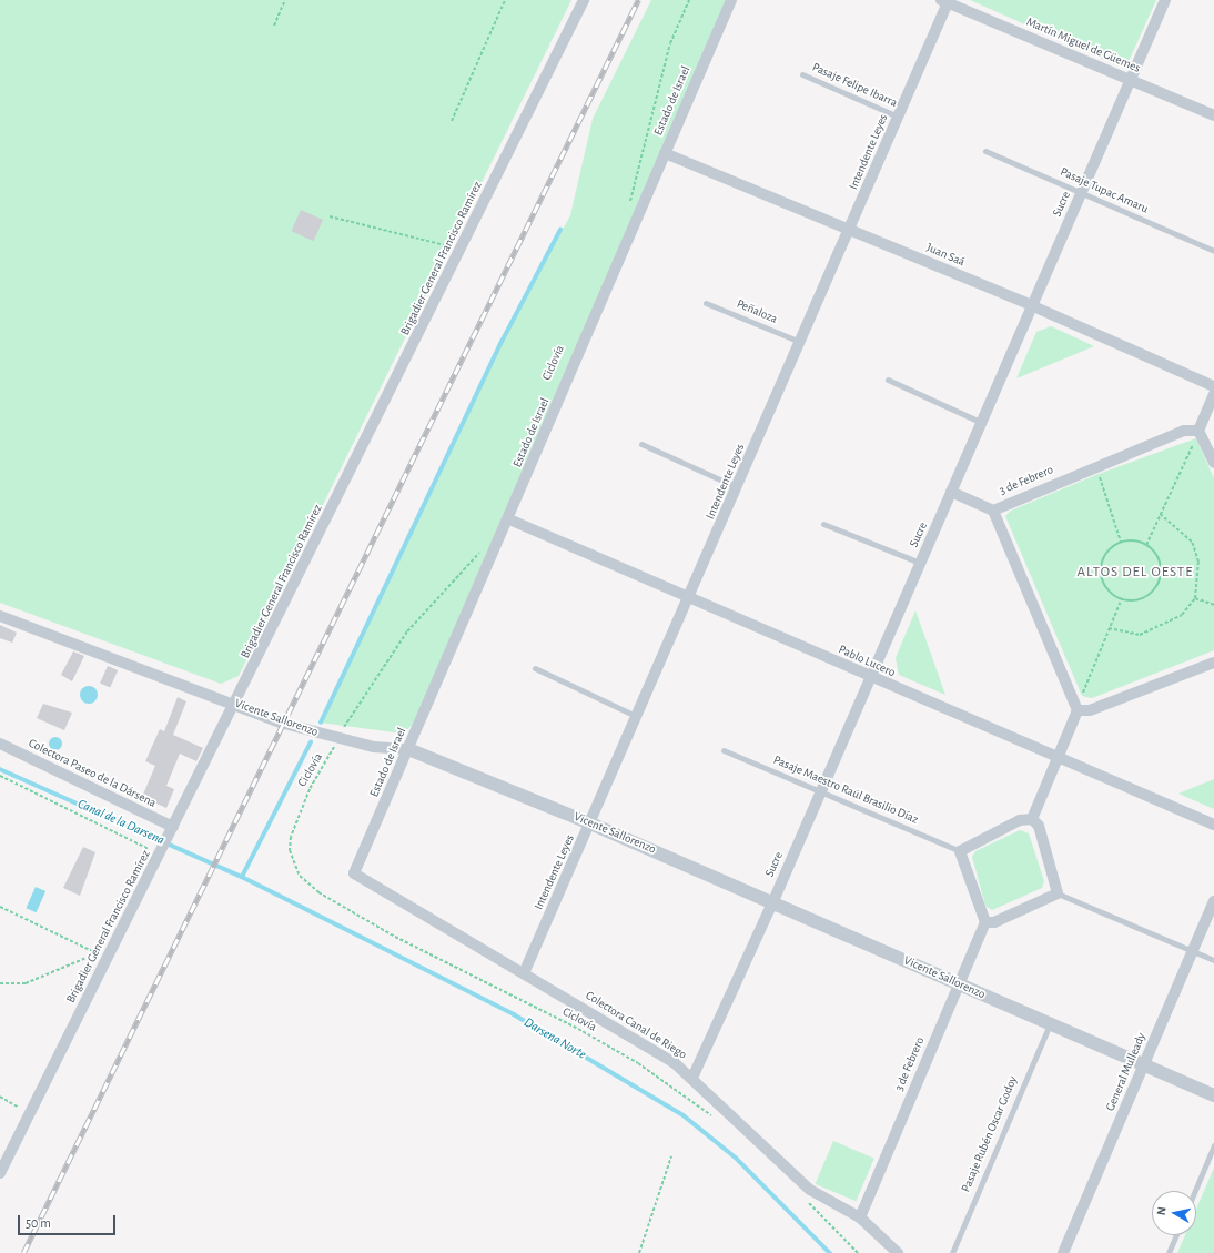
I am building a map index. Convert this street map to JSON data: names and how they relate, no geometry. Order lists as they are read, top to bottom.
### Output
{
  "streets": {
    "street": [
      "Martín Miguel de Güemes",
      "Estado de Israel",
      "Intendente Leyes",
      "Sucre",
      "Juan Saá",
      "Brigadier General Francisco Ramírez",
      "3 de Febrero",
      "Pablo Lucero",
      "Vicente Sallorenzo",
      "Colectora Paseo de la Dársena",
      "Colectora Canal de Riego",
      "General Mulleady"
    ],
    "lane": [
      "Pasaje Felipe Ibarra",
      "Pasaje Tupac Amaru",
      "Peñaloza",
      "Pasaje Maestro Raúl Brasilio Díaz",
      "Pasaje Rubén Oscar Godoy"
    ],
    "path": ["Ciclovía"]
  },
  "crossings": [
    ["Martín Miguel de Güemes", "Intendente Leyes"],
    ["Martín Miguel de Güemes", "Sucre"],
    ["Pasaje Felipe Ibarra", "Intendente Leyes"],
    ["Estado de Israel", "Juan Saá"],
    ["Estado de Israel", "Pablo Lucero"],
    ["Estado de Israel", "Vicente Sallorenzo"],
    ["Estado de Israel", "Colectora Canal de Riego"],
    ["Intendente Leyes", "Juan Saá"],
    ["Intendente Leyes", "Peñaloza"],
    ["Intendente Leyes", "Pablo Lucero"],
    ["Intendente Leyes", "Vicente Sallorenzo"],
    ["Intendente Leyes", "Colectora Canal de Riego"],
    ["Pasaje Tupac Amaru", "Sucre"],
    ["Sucre", "Juan Saá"],
    ["Sucre", "Pablo Lucero"],
    ["Sucre", "Vicente Sallorenzo"],
    ["Sucre", "Pasaje Maestro Raúl Brasilio Díaz"],
    ["Sucre", "Colectora Canal de Riego"],
    ["Brigadier General Francisco Ramírez", "Vicente Sallorenzo"],
    ["Brigadier General Francisco Ramírez", "Colectora Paseo de la Dársena"],
    ["Ciclovía", "Vicente Sallorenzo"],
    ["3 de Febrero", "Vicente Sallorenzo"],
    ["3 de Febrero", "Colectora Canal de Riego"],
    ["Vicente Sallorenzo", "General Mulleady"],
    ["Vicente Sallorenzo", "Pasaje Rubén Oscar Godoy"]
  ],
  "districts": ["ALTOS DEL OESTE"],
  "water": ["Canal de la Darsena", "Darsena Norte"],
  "scale_bar": "50 m",
  "north": "left"
}
